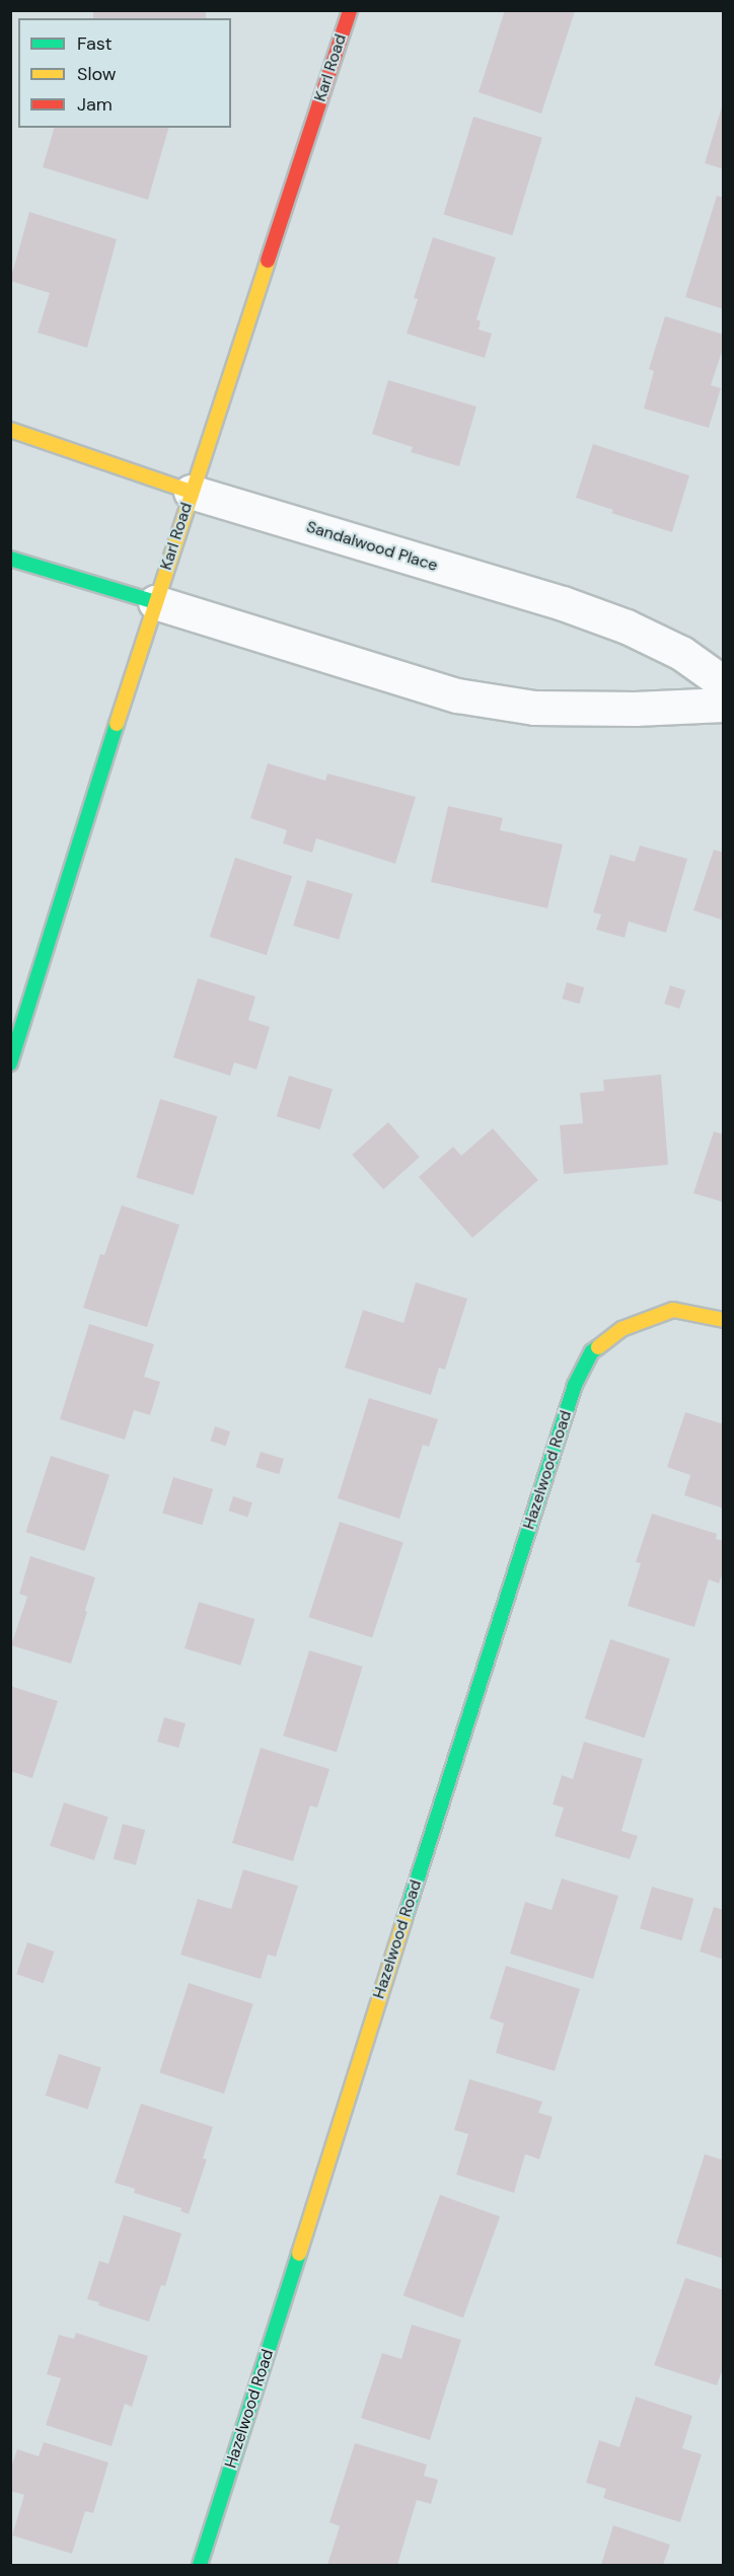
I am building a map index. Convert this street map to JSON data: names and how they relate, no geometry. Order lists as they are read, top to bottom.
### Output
{
  "streets": {
    "street": ["Karl Road", "Sandalwood Place", "Hazelwood Road"]
  },
  "crossings": [
    ["Karl Road", "Sandalwood Place"]
  ],
  "legend": ["Fast", "Slow", "Jam"]
}
